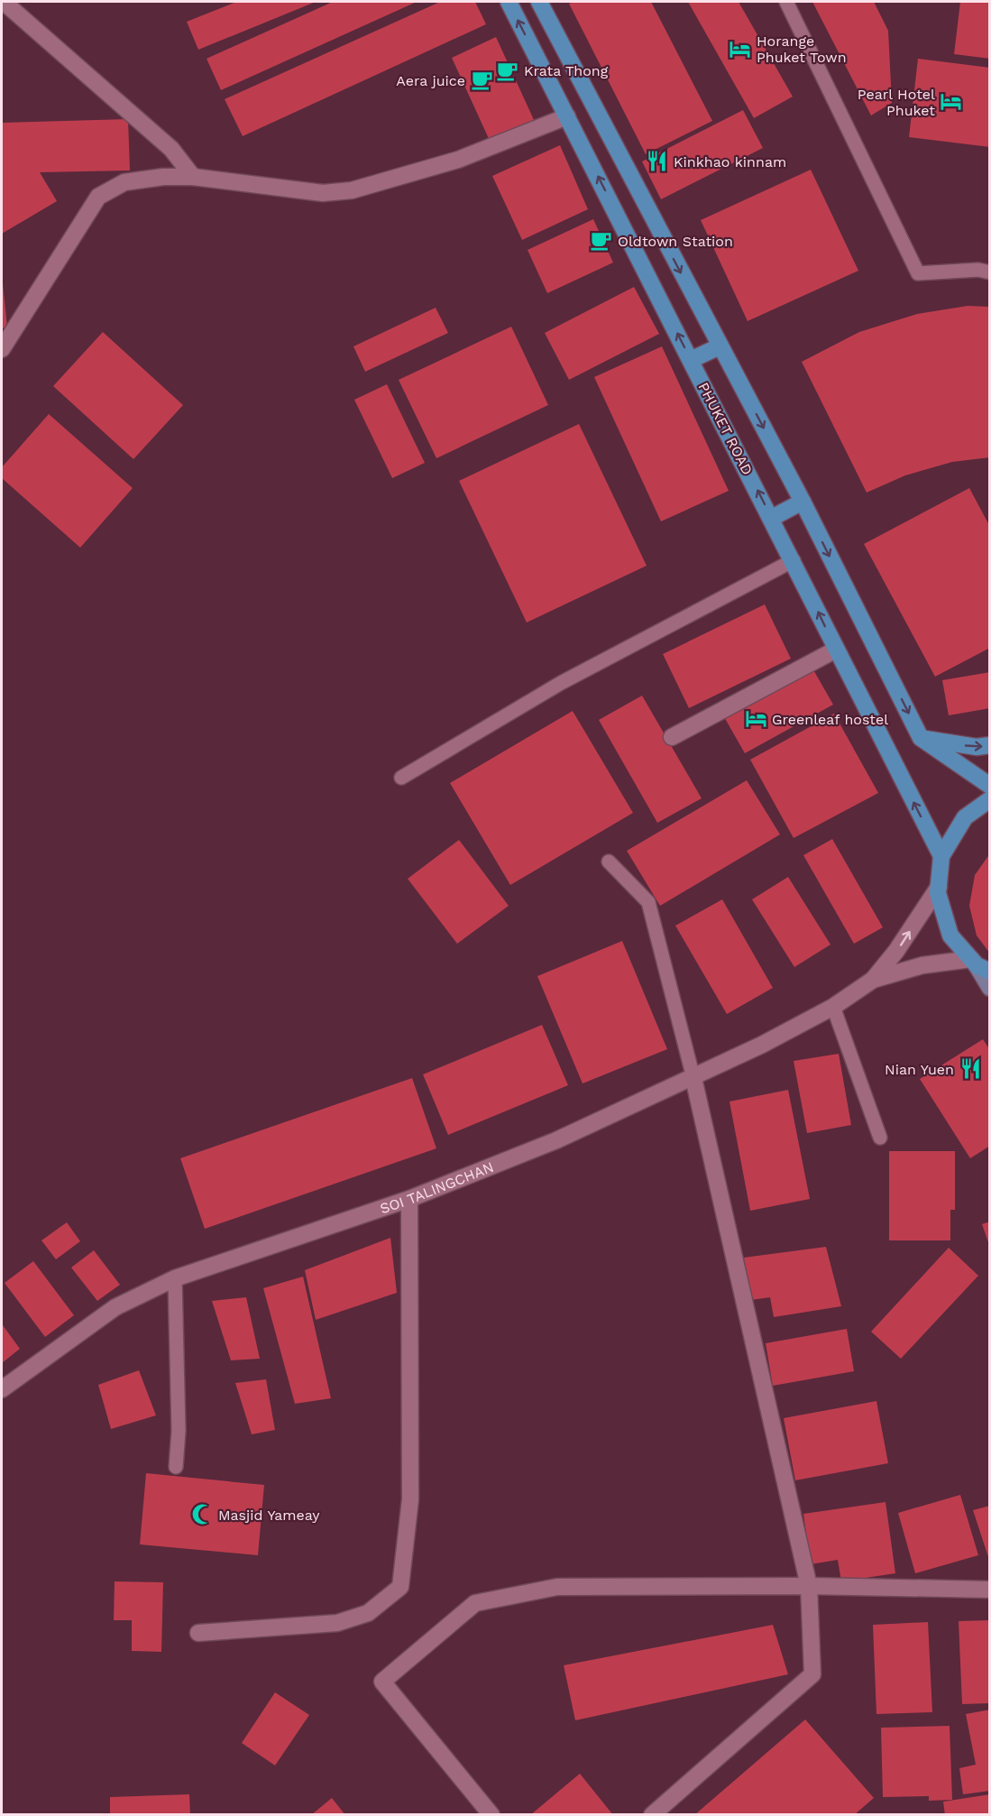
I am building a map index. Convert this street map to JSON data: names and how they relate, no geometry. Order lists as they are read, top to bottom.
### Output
{
  "streets": {
    "main road": ["PHUKET ROAD"],
    "street": ["SOI TALINGCHAN"]
  },
  "places": {
    "hotel": ["Horange Phuket Town", "Pearl Hotel Phuket", "Greenleaf hostel"],
    "cafe": ["Krata Thong", "Aera juice", "Oldtown Station"],
    "restaurant": ["Kinkhao kinnam", "Nian Yuen"],
    "mosque": ["Masjid Yameay"]
  }
}
